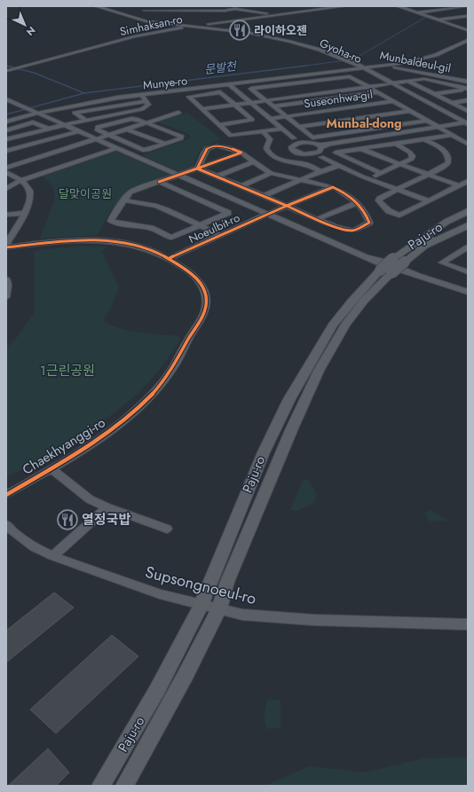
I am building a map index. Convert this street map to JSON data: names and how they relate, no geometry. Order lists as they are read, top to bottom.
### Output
{
  "streets": {
    "main road": ["Paju-ro"],
    "street": [
      "Simhaksan-ro",
      "Gyoha-ro",
      "Munbaldeul-gil",
      "Munye-ro",
      "Suseonhwa-gil",
      "Noeulbit-ro",
      "Chaekhyanggi-ro",
      "Supsongnoeul-ro"
    ]
  },
  "crossings": [
    ["Simhaksan-ro", "Gyoha-ro"],
    ["Gyoha-ro", "Munye-ro"],
    ["Gyoha-ro", "Suseonhwa-gil"],
    ["Munye-ro", "Noeulbit-ro"],
    ["Noeulbit-ro", "Chaekhyanggi-ro"],
    ["Paju-ro", "Supsongnoeul-ro"]
  ],
  "districts": ["Munbal-dong"],
  "water": ["문발천"],
  "parks": ["달맞이공원", "1근린공원"],
  "places": {
    "restaurant": ["라이하오젠", "열정국밥"]
  },
  "north": "bottom right"
}
